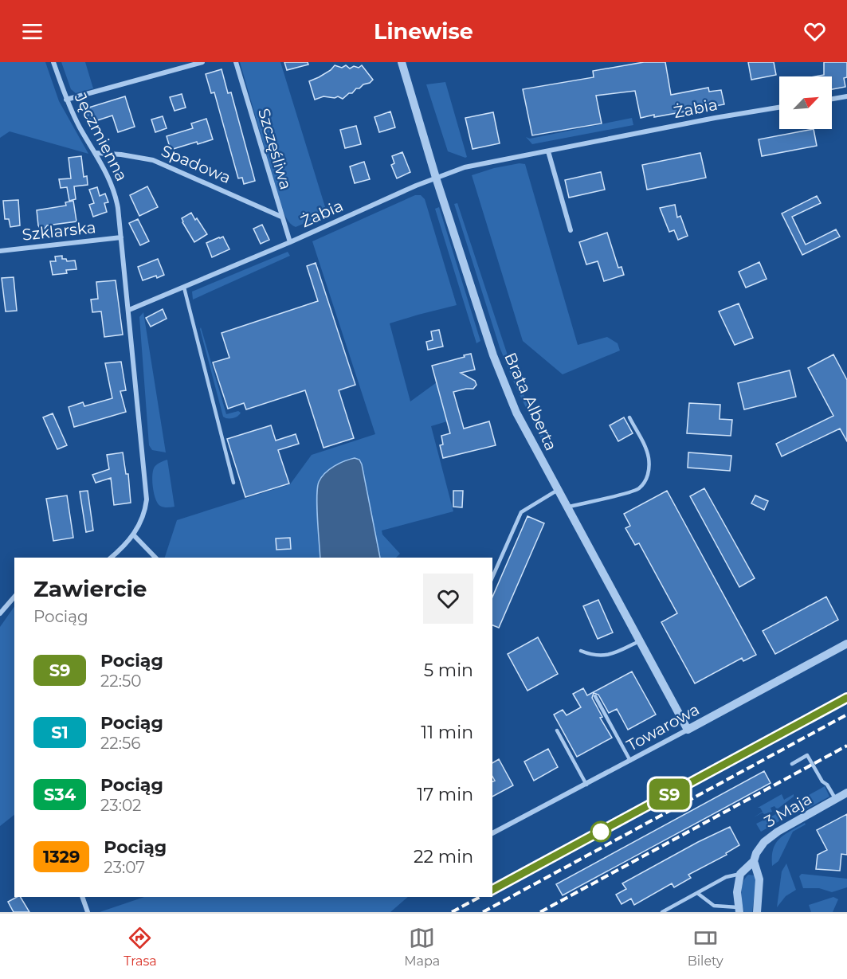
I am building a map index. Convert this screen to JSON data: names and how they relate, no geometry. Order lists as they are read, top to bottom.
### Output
{
  "streets": {
    "street": [
      "Żabia",
      "Jęczmienna",
      "Szczęśliwa",
      "Spadowa",
      "Szklarska",
      "Brata Alberta",
      "Towarowa",
      "3 Maja"
    ]
  },
  "crossings": [
    ["Żabia", "Jęczmienna"],
    ["Żabia", "Szczęśliwa"],
    ["Żabia", "Brata Alberta"],
    ["Jęczmienna", "Spadowa"],
    ["Jęczmienna", "Szklarska"],
    ["Szczęśliwa", "Spadowa"],
    ["Brata Alberta", "Towarowa"]
  ],
  "north": "top right",
  "page": {
    "header": "Linewise",
    "on_map": "S9",
    "heading": ["Zawiercie", "Pociąg"],
    "list": [
      {
        "mark": "S9",
        "name": "Pociąg",
        "note": "22:50",
        "value": "5 min"
      },
      {
        "mark": "S1",
        "name": "Pociąg",
        "note": "22:56",
        "value": "11 min"
      },
      {
        "mark": "S34",
        "name": "Pociąg",
        "note": "23:02",
        "value": "17 min"
      },
      {
        "mark": "1329",
        "name": "Pociąg",
        "note": "23:07",
        "value": "22 min"
      }
    ],
    "tabs": ["Trasa", "Mapa", "Bilety"]
  }
}
